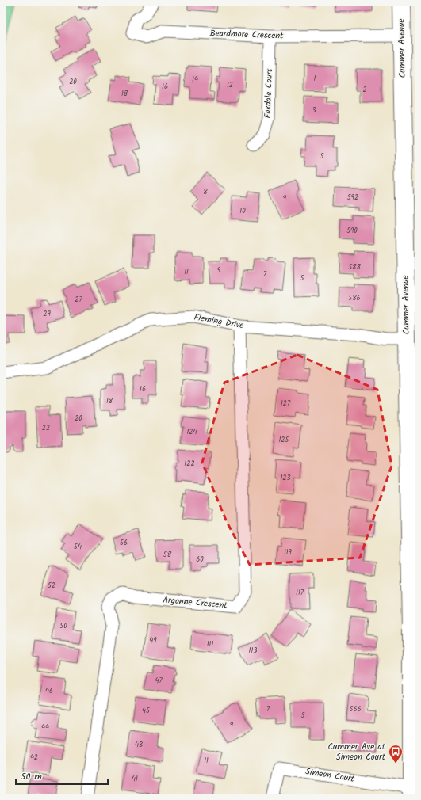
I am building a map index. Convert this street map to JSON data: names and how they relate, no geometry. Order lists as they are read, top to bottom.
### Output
{
  "streets": {
    "street": [
      "Beardmore Crescent",
      "Cummer Avenue",
      "Foxdale Court",
      "Fleming Drive",
      "Argonne Crescent",
      "Simeon Court"
    ]
  },
  "crossings": [
    ["Beardmore Crescent", "Cummer Avenue"],
    ["Beardmore Crescent", "Foxdale Court"],
    ["Cummer Avenue", "Fleming Drive"],
    ["Cummer Avenue", "Simeon Court"],
    ["Fleming Drive", "Argonne Crescent"]
  ],
  "places": {
    "bus stop": ["Cummer Ave at Simeon Court"]
  },
  "house_numbers": [
    "1",
    "14",
    "20",
    "12",
    "16",
    "2",
    "18",
    "3",
    "5",
    "8",
    "592",
    "9",
    "10",
    "590",
    "588",
    "9",
    "11",
    "7",
    "5",
    "586",
    "27",
    "29",
    "16",
    "18",
    "127",
    "20",
    "22",
    "124",
    "125",
    "122",
    "123",
    "56",
    "54",
    "119",
    "58",
    "60",
    "52",
    "117",
    "50",
    "49",
    "111",
    "113",
    "47",
    "46",
    "7",
    "566",
    "45",
    "5",
    "9",
    "44",
    "43",
    "42",
    "11",
    "41"
  ],
  "scale_bar": "50 m"
}
